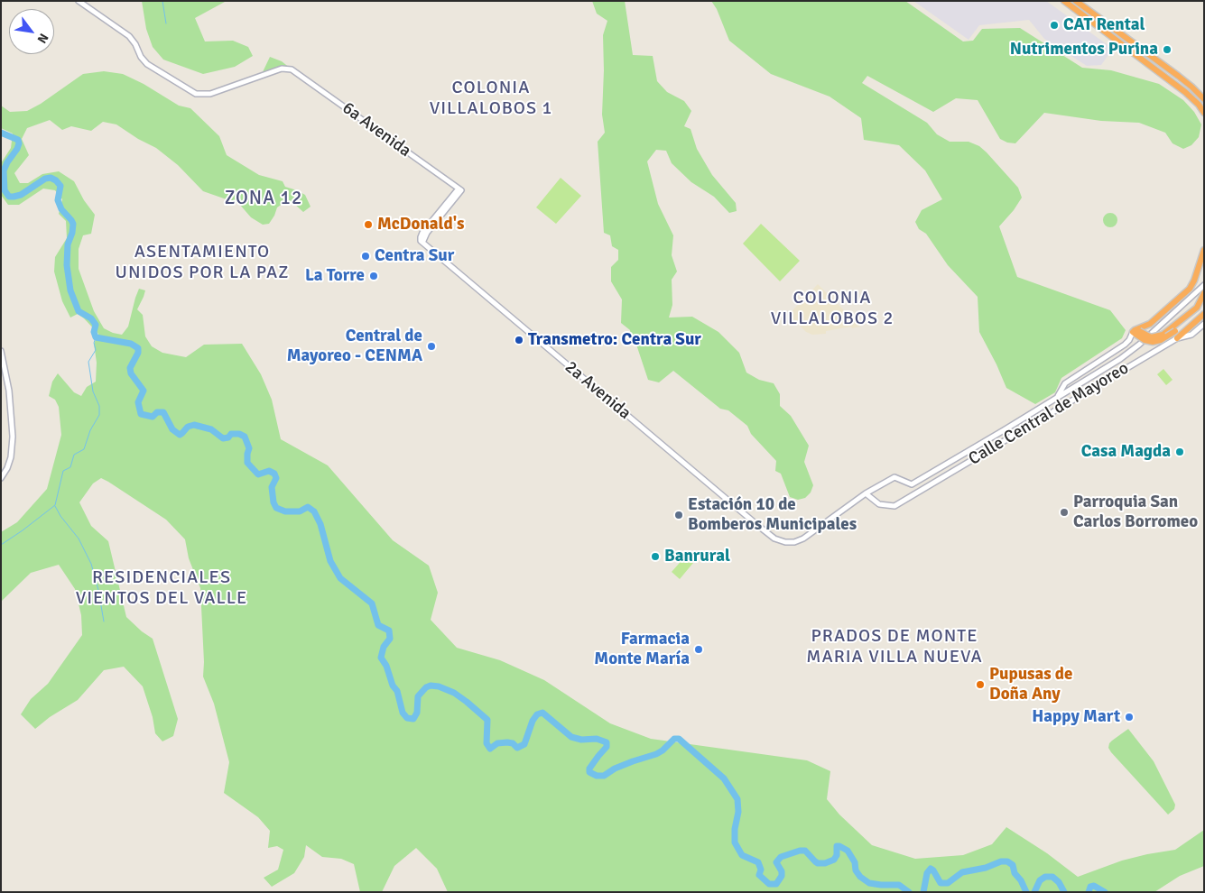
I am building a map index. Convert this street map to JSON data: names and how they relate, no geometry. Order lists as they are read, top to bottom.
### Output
{
  "streets": {
    "main road": ["6a Avenida", "2a Avenida", "Calle Central de Mayoreo"]
  },
  "crossings": [
    ["6a Avenida", "2a Avenida"],
    ["2a Avenida", "Calle Central de Mayoreo"]
  ],
  "districts": [
    "COLONIA VILLALOBOS 1",
    "ZONA 12",
    "ASENTAMIENTO UNIDOS POR LA PAZ",
    "COLONIA VILLALOBOS 2",
    "RESIDENCIALES VIENTOS DEL VALLE",
    "PRADOS DE MONTE MARIA VILLA NUEVA"
  ],
  "places": [
    "CAT Rental",
    "Nutrimentos Purina",
    "McDonald's",
    "Centra Sur",
    "La Torre",
    "Transmetro: Centra Sur",
    "Central de Mayoreo - CENMA",
    "Casa Magda",
    "Parroquia San Carlos Borromeo",
    "Estación 10 de Bomberos Municipales",
    "Banrural",
    "Farmacia Monte María",
    "Pupusas de Doña Any",
    "Happy Mart"
  ],
  "north": "bottom right"
}
